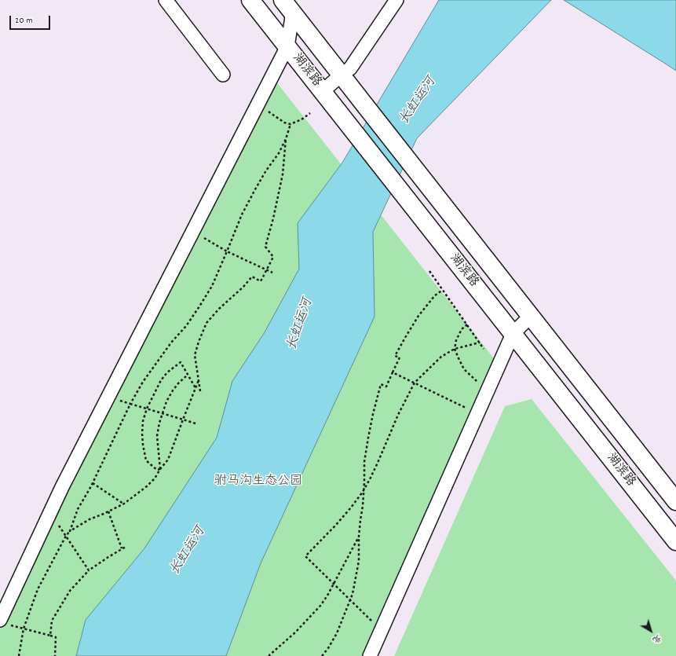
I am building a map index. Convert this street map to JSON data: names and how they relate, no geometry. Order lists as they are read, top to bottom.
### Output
{
  "streets": {
    "main road": ["湖滨路"]
  },
  "water": ["长虹运河"],
  "parks": ["驸马沟生态公园"],
  "scale_bar": "20 m",
  "north": "bottom right"
}
